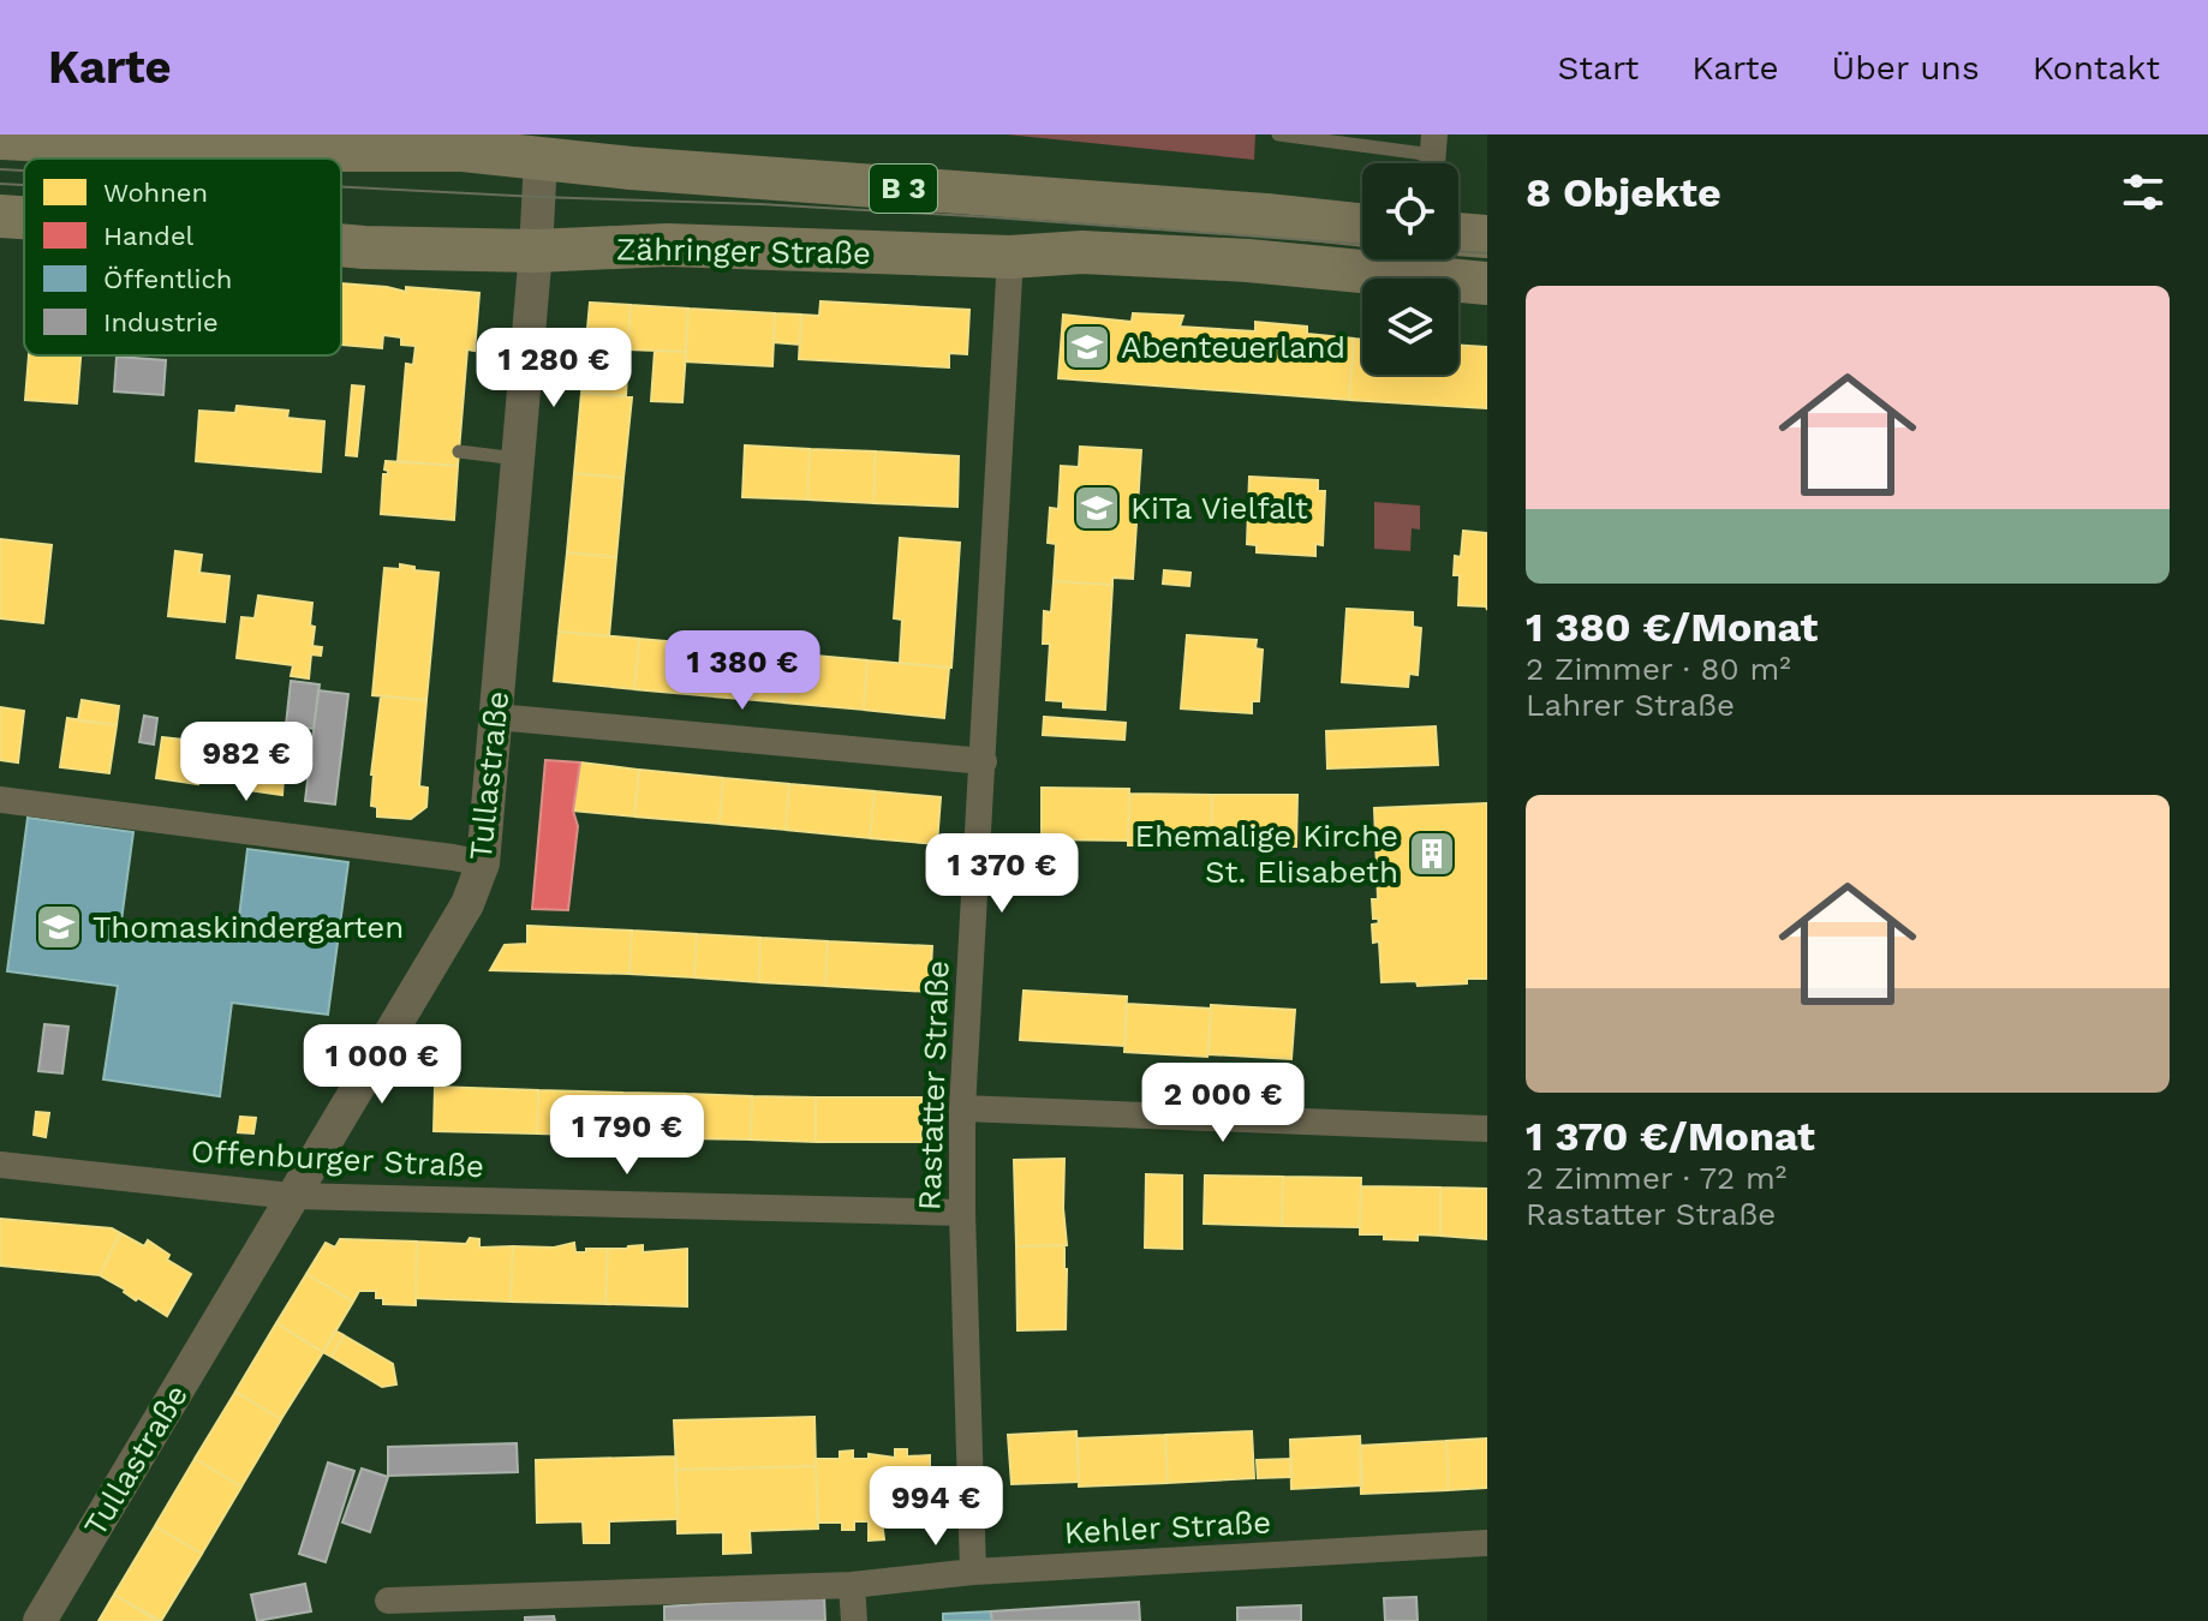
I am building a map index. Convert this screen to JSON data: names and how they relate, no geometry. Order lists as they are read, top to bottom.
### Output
{
  "streets": {
    "main road": ["B 3", "Zähringer Straße"],
    "street": [
      "Tullastraße",
      "Rastatter Straße",
      "Offenburger Straße",
      "Kehler Straße"
    ]
  },
  "crossings": [
    ["B 3", "Tullastraße"],
    ["Zähringer Straße", "Tullastraße"],
    ["Zähringer Straße", "Rastatter Straße"],
    ["Tullastraße", "Offenburger Straße"],
    ["Rastatter Straße", "Offenburger Straße"],
    ["Rastatter Straße", "Kehler Straße"]
  ],
  "places": {
    "school or university": ["Abenteuerland", "KiTa Vielfalt", "Thomaskindergarten"],
    "building": ["Ehemalige Kirche St. Elisabeth"]
  },
  "legend": [
    "Wohnen",
    "Handel",
    "Öffentlich",
    "Industrie"
  ],
  "page": {
    "header": "Karte",
    "nav": [
      "Start",
      "Karte",
      "Über uns",
      "Kontakt"
    ],
    "heading": "8 Objekte",
    "list": [
      {
        "name": "1 380 €/Monat",
        "note": "2 Zimmer · 80 m² · Lahrer Straße"
      },
      {
        "name": "1 370 €/Monat",
        "note": "2 Zimmer · 72 m² · Rastatter Straße"
      }
    ],
    "price": [
      "1 280 €",
      "1 380 €",
      "982 €",
      "1 370 €",
      "1 000 €",
      "2 000 €",
      "1 790 €",
      "994 €"
    ]
  }
}
